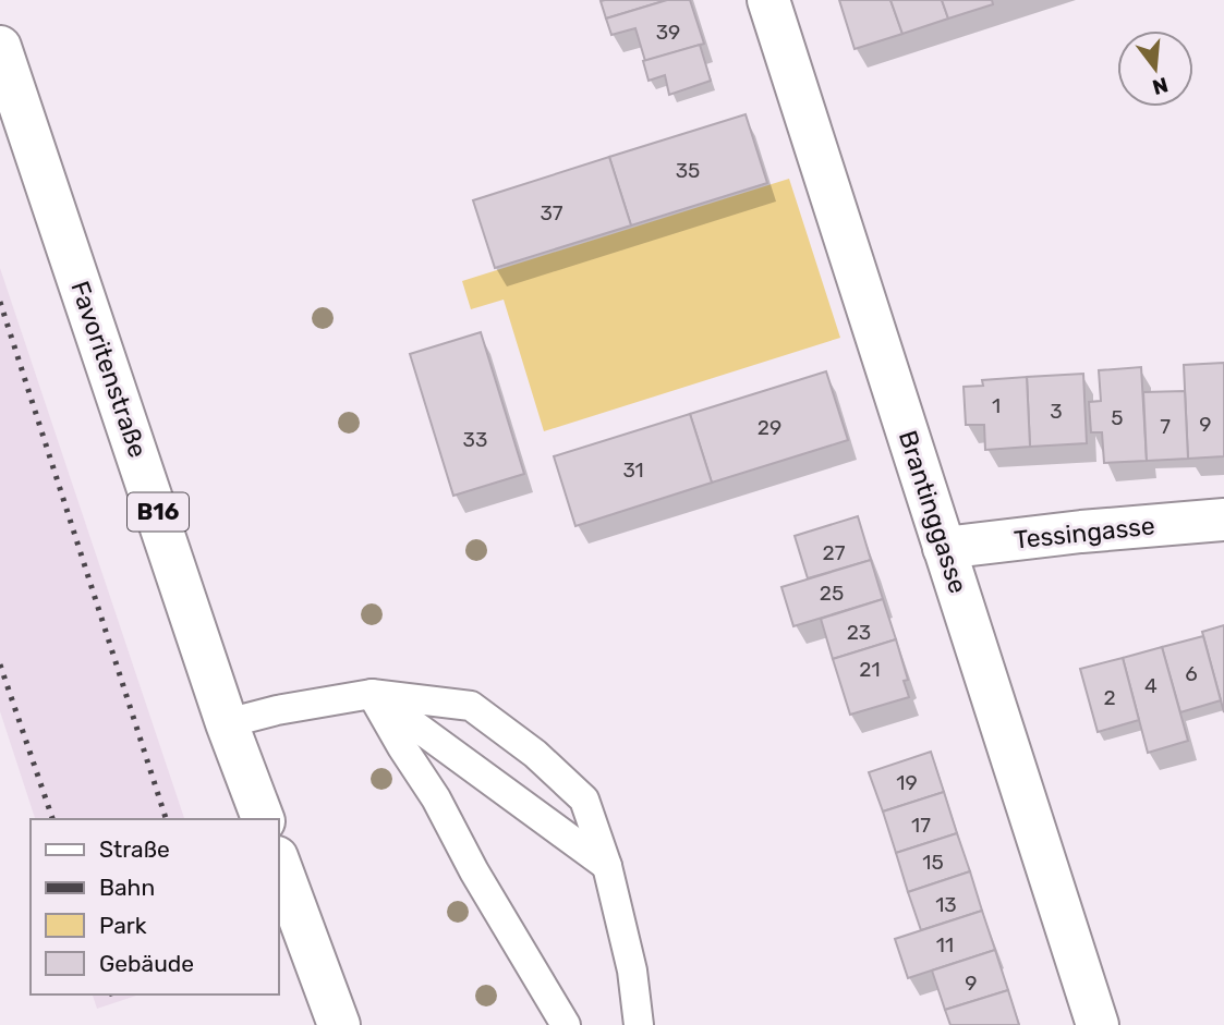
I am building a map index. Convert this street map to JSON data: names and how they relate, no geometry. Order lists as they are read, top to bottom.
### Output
{
  "streets": {
    "street": [
      "Favoritenstraße",
      "B16",
      "Brantinggasse",
      "Tessingasse"
    ]
  },
  "crossings": [
    ["Brantinggasse", "Tessingasse"]
  ],
  "house_numbers": [
    "39",
    "35",
    "37",
    "1",
    "3",
    "5",
    "9",
    "7",
    "29",
    "33",
    "31",
    "27",
    "25",
    "23",
    "21",
    "6",
    "4",
    "2",
    "19",
    "17",
    "15",
    "13",
    "11",
    "9"
  ],
  "legend": [
    "Straße",
    "Bahn",
    "Park",
    "Gebäude"
  ],
  "north": "bottom"
}
